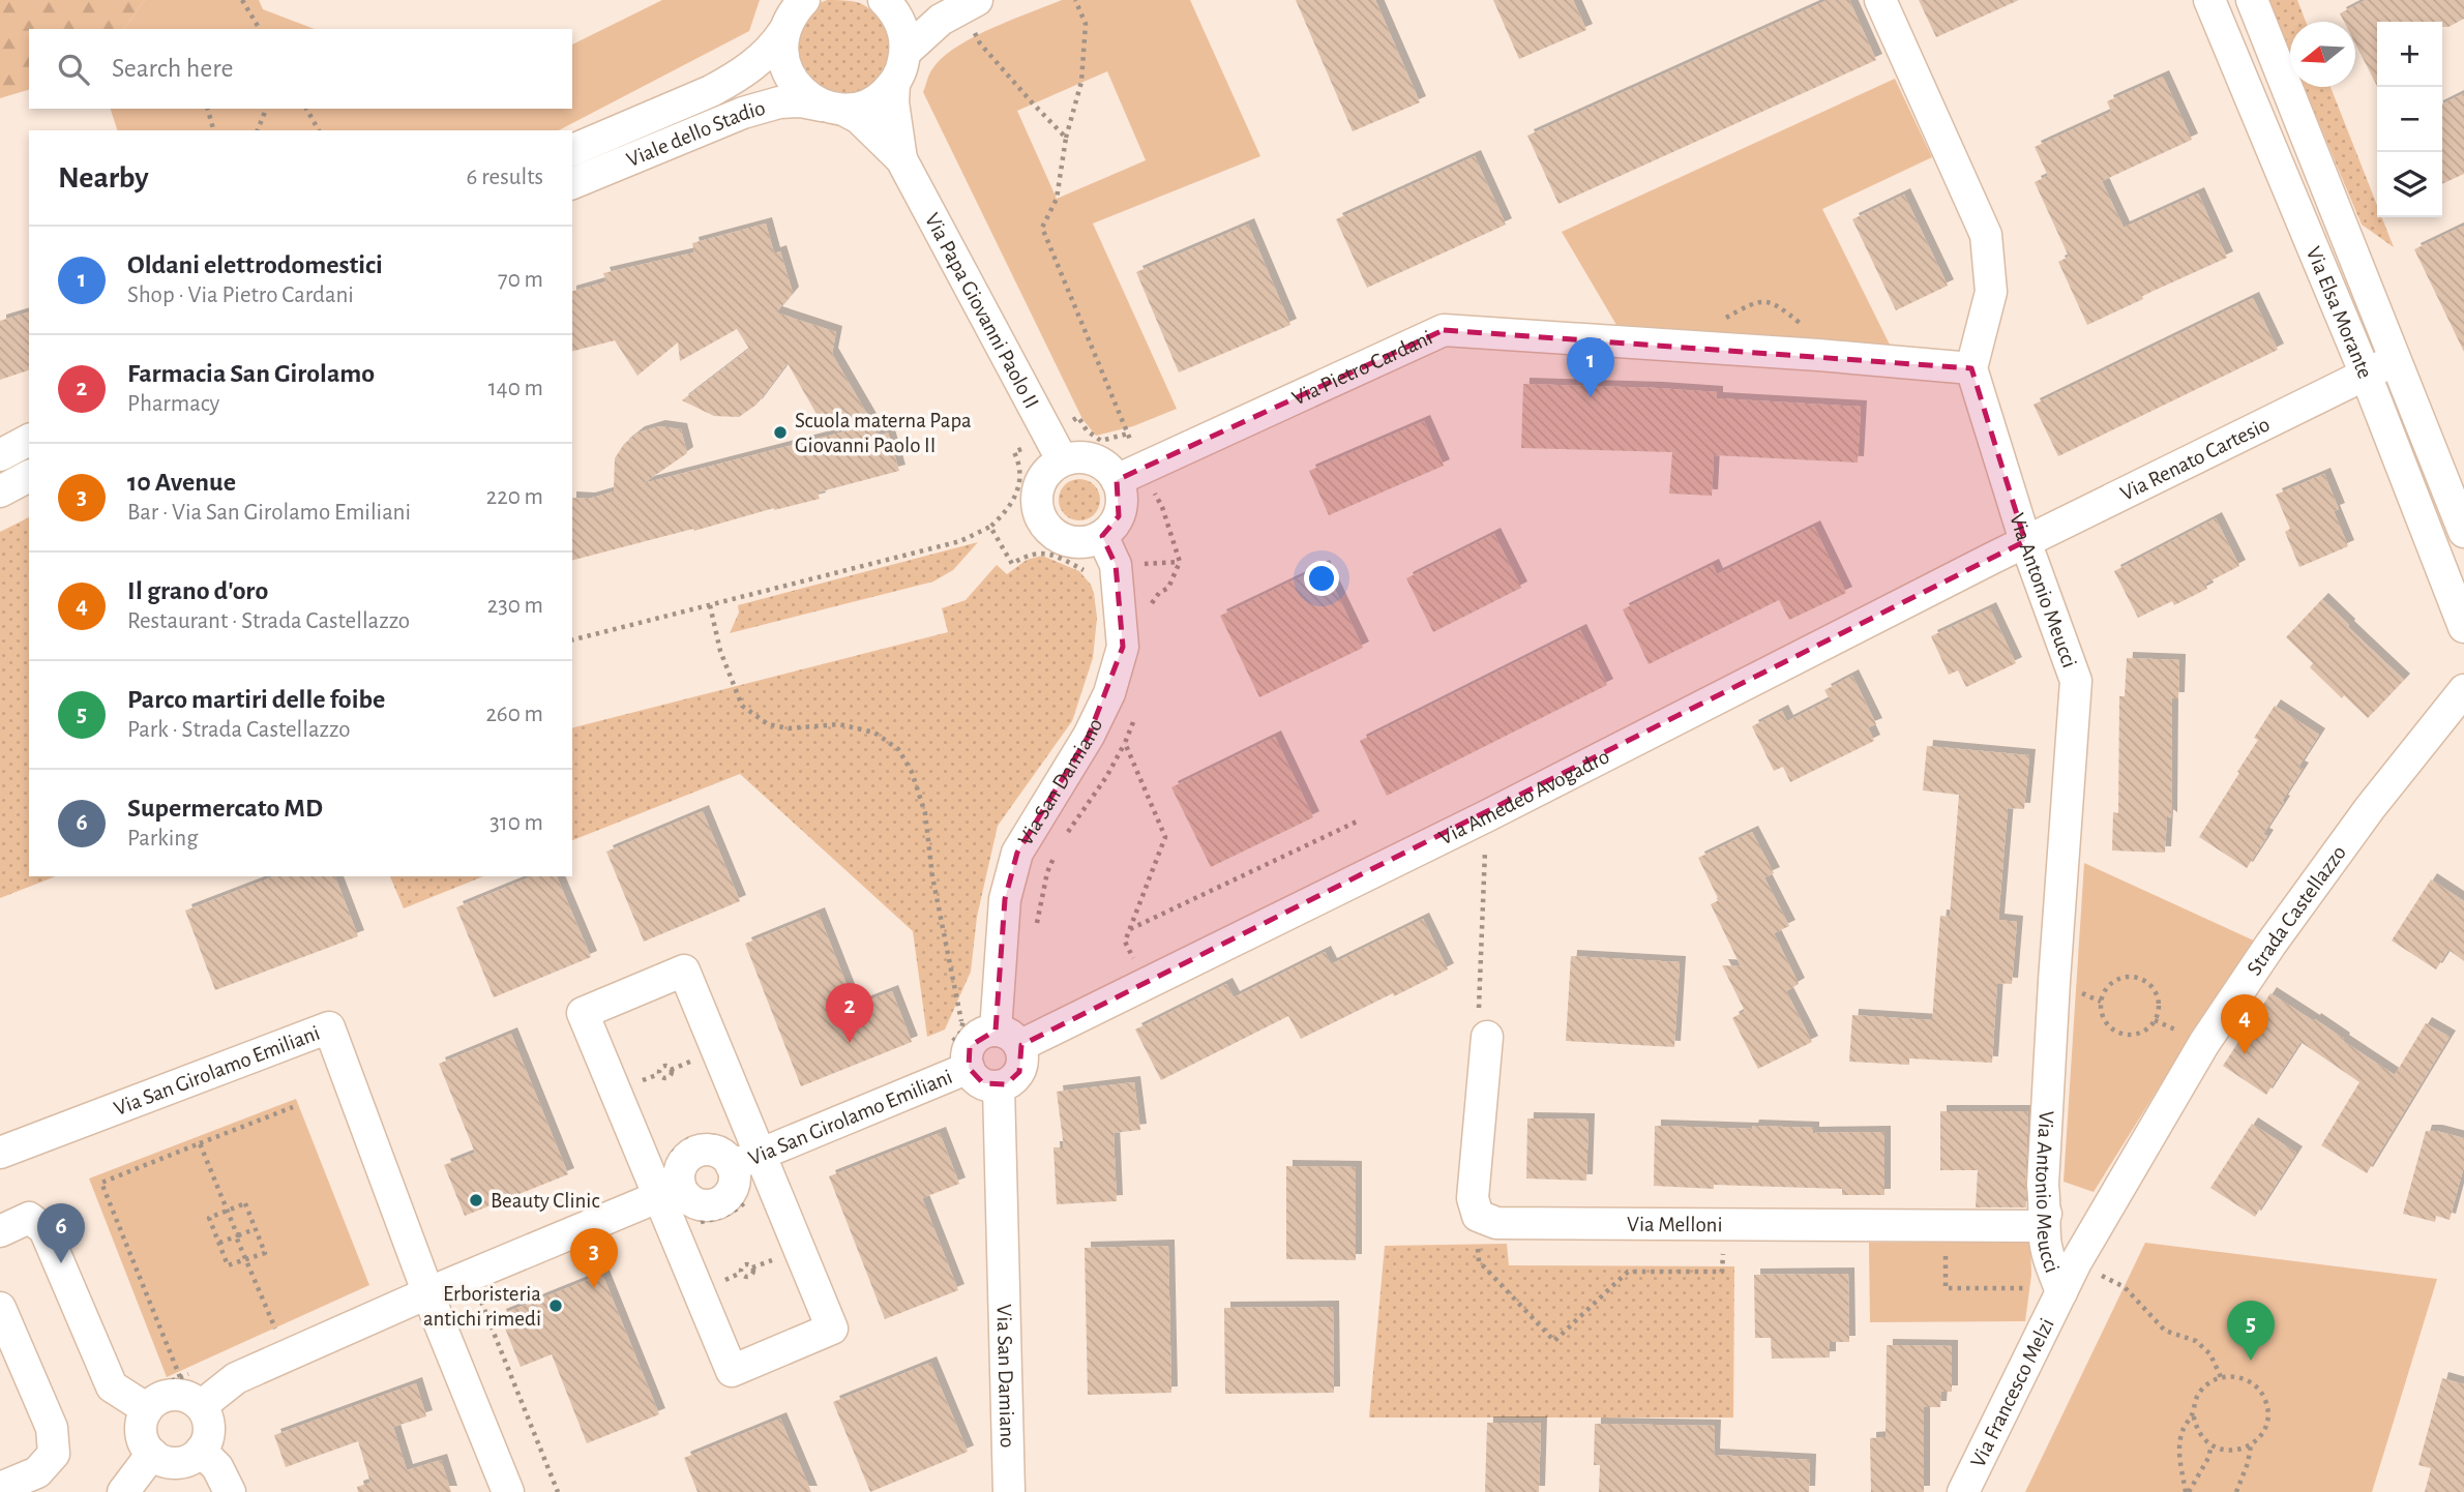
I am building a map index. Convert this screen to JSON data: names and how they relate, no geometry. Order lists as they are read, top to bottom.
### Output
{
  "streets": {
    "street": [
      "Viale dello Stadio",
      "Via Papa Giovanni Paolo II",
      "Via Elsa Morante",
      "Via Pietro Cardani",
      "Via Renato Cartesio",
      "Via Antonio Meucci",
      "Via San Damiano",
      "Via Amedeo Avogadro",
      "Strada Castellazzo",
      "Via San Girolamo Emiliani",
      "Via Melloni",
      "Via Francesco Melzi"
    ]
  },
  "crossings": [
    ["Viale dello Stadio", "Via Papa Giovanni Paolo II"],
    ["Via Papa Giovanni Paolo II", "Via Pietro Cardani"],
    ["Via Papa Giovanni Paolo II", "Via San Damiano"],
    ["Via Elsa Morante", "Via Renato Cartesio"],
    ["Via Pietro Cardani", "Via Antonio Meucci"],
    ["Via Pietro Cardani", "Via San Damiano"],
    ["Via Renato Cartesio", "Via Antonio Meucci"],
    ["Via Renato Cartesio", "Via Amedeo Avogadro"],
    ["Via Antonio Meucci", "Via Amedeo Avogadro"],
    ["Via Antonio Meucci", "Strada Castellazzo"],
    ["Via Antonio Meucci", "Via Melloni"],
    ["Via Antonio Meucci", "Via Francesco Melzi"],
    ["Via San Damiano", "Via Amedeo Avogadro"],
    ["Via San Damiano", "Via San Girolamo Emiliani"],
    ["Via Amedeo Avogadro", "Via San Girolamo Emiliani"],
    ["Strada Castellazzo", "Via Francesco Melzi"]
  ],
  "places": ["Scuola materna Papa Giovanni Paolo II", "Beauty Clinic", "Erboristeria antichi rimedi"],
  "north": "left",
  "page": {
    "map_buttons": ["+", "−"],
    "search": "Search here",
    "heading": ["Nearby", "6 results"],
    "list": [
      {
        "mark": "1",
        "name": "Oldani elettrodomestici",
        "note": "Shop · Via Pietro Cardani",
        "value": "70 m"
      },
      {
        "mark": "2",
        "name": "Farmacia San Girolamo",
        "note": "Pharmacy",
        "value": "140 m"
      },
      {
        "mark": "3",
        "name": "10 Avenue",
        "note": "Bar · Via San Girolamo Emiliani",
        "value": "220 m"
      },
      {
        "mark": "4",
        "name": "Il grano d'oro",
        "note": "Restaurant · Strada Castellazzo",
        "value": "230 m"
      },
      {
        "mark": "5",
        "name": "Parco martiri delle foibe",
        "note": "Park · Strada Castellazzo",
        "value": "260 m"
      },
      {
        "mark": "6",
        "name": "Supermercato MD",
        "note": "Parking",
        "value": "310 m"
      }
    ],
    "pins": [
      "1",
      "2",
      "4",
      "6",
      "3",
      "5"
    ]
  }
}
